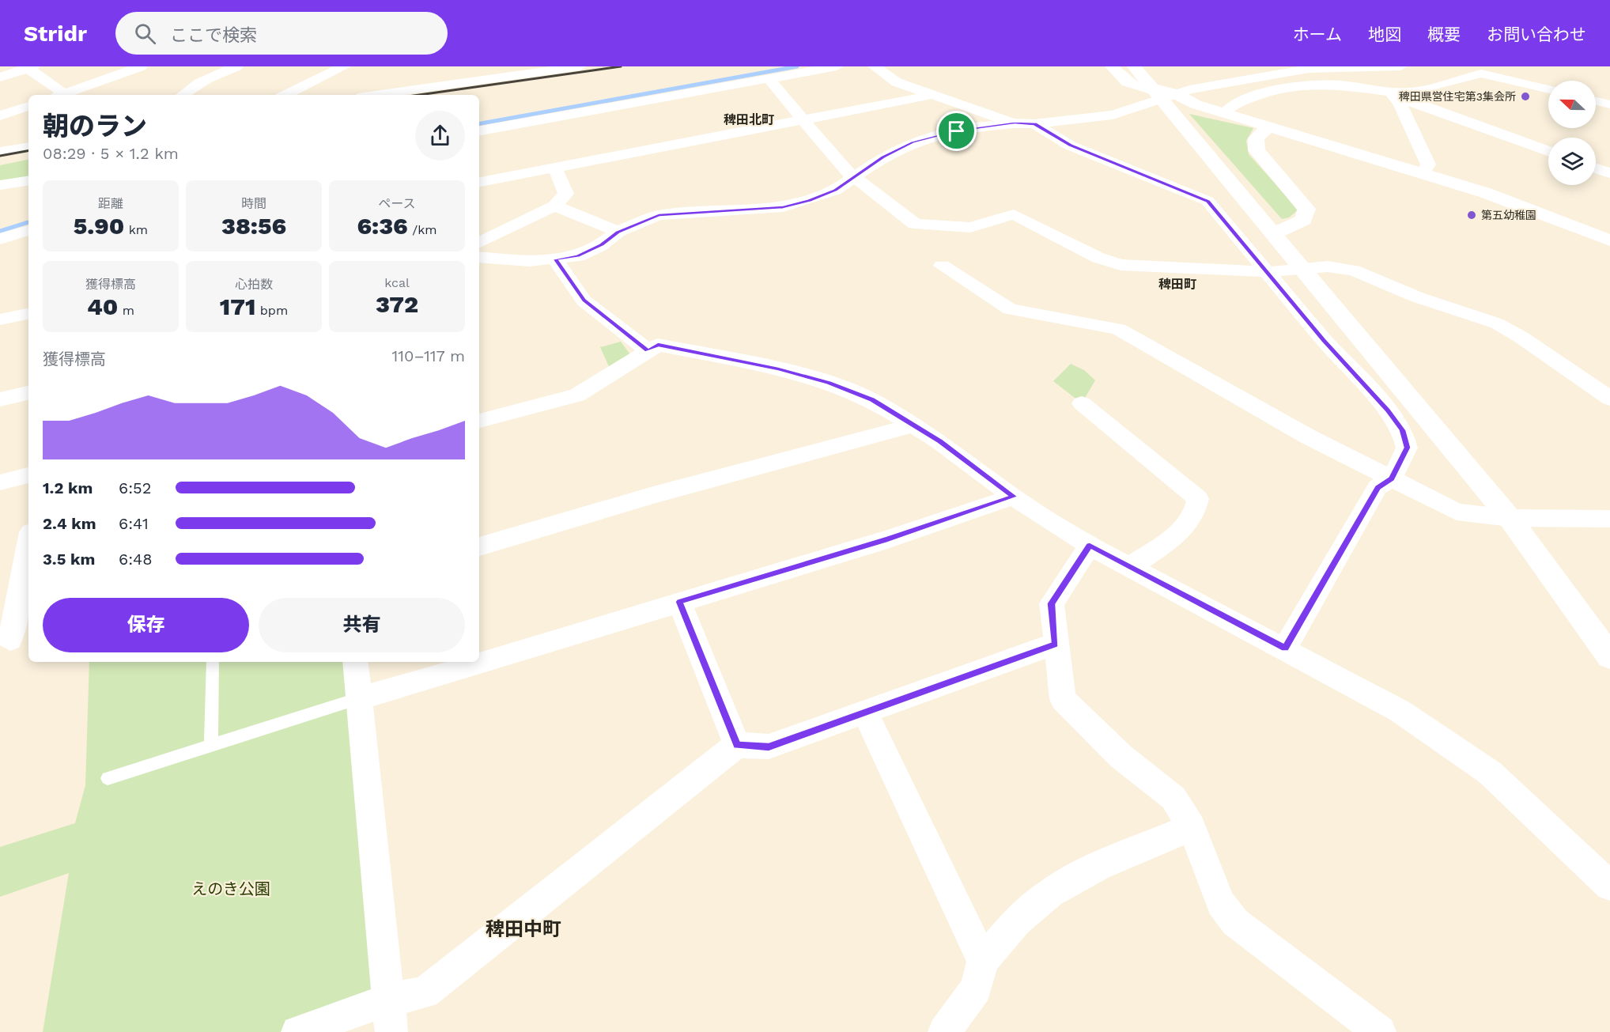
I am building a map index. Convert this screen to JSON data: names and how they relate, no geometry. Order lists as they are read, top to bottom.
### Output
{
  "districts": ["稗田北町", "稗田町", "稗田中町"],
  "parks": ["えのき公園"],
  "places": ["稗田県営住宅第3集会所", "第五幼稚園"],
  "north": "left",
  "page": {
    "header": "Stridr",
    "search": "ここで検索",
    "nav": [
      "ホーム",
      "地図",
      "概要",
      "お問い合わせ"
    ],
    "heading": ["朝のラン", "08:29 · 5 × 1.2 km"],
    "stats": [
      ["距離", "5.90 km"],
      ["時間", "38:56"],
      ["ペース", "6:36 /km"],
      ["獲得標高", "40 m"],
      ["心拍数", "171 bpm"],
      ["kcal", "372"]
    ],
    "chart": ["獲得標高", "110–117 m"],
    "list": [
      {
        "name": "1.2 km",
        "note": "6:52"
      },
      {
        "name": "2.4 km",
        "note": "6:41"
      },
      {
        "name": "3.5 km",
        "note": "6:48"
      }
    ],
    "buttons": ["保存", "共有"]
  }
}
